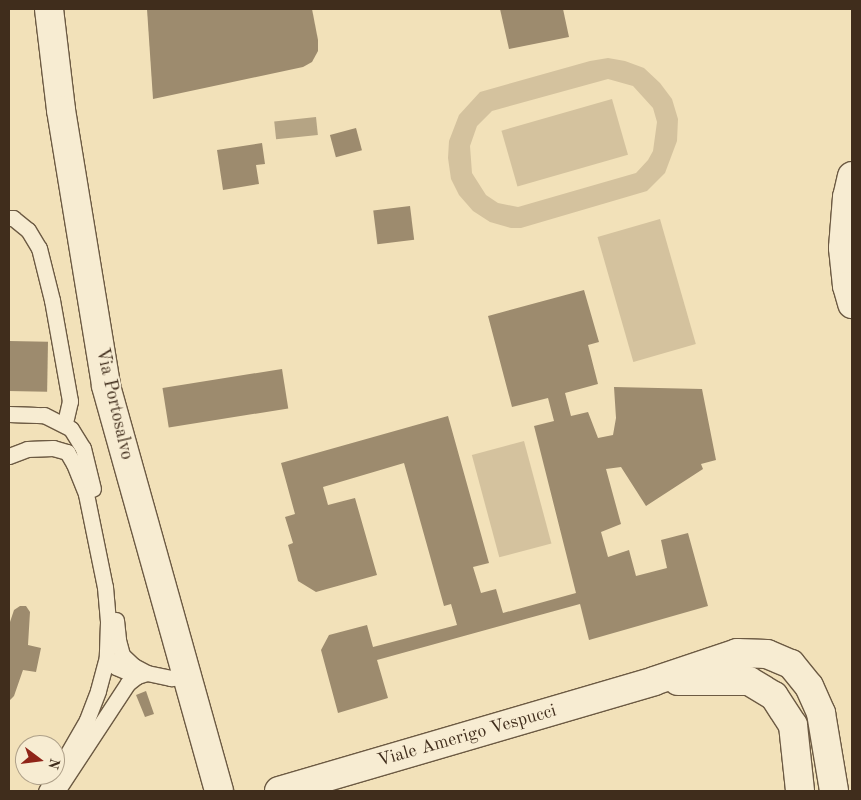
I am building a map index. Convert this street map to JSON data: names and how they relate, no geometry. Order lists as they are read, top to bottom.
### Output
{
  "streets": {
    "street": ["Via Portosalvo", "Viale Amerigo Vespucci"]
  },
  "north": "right"
}
